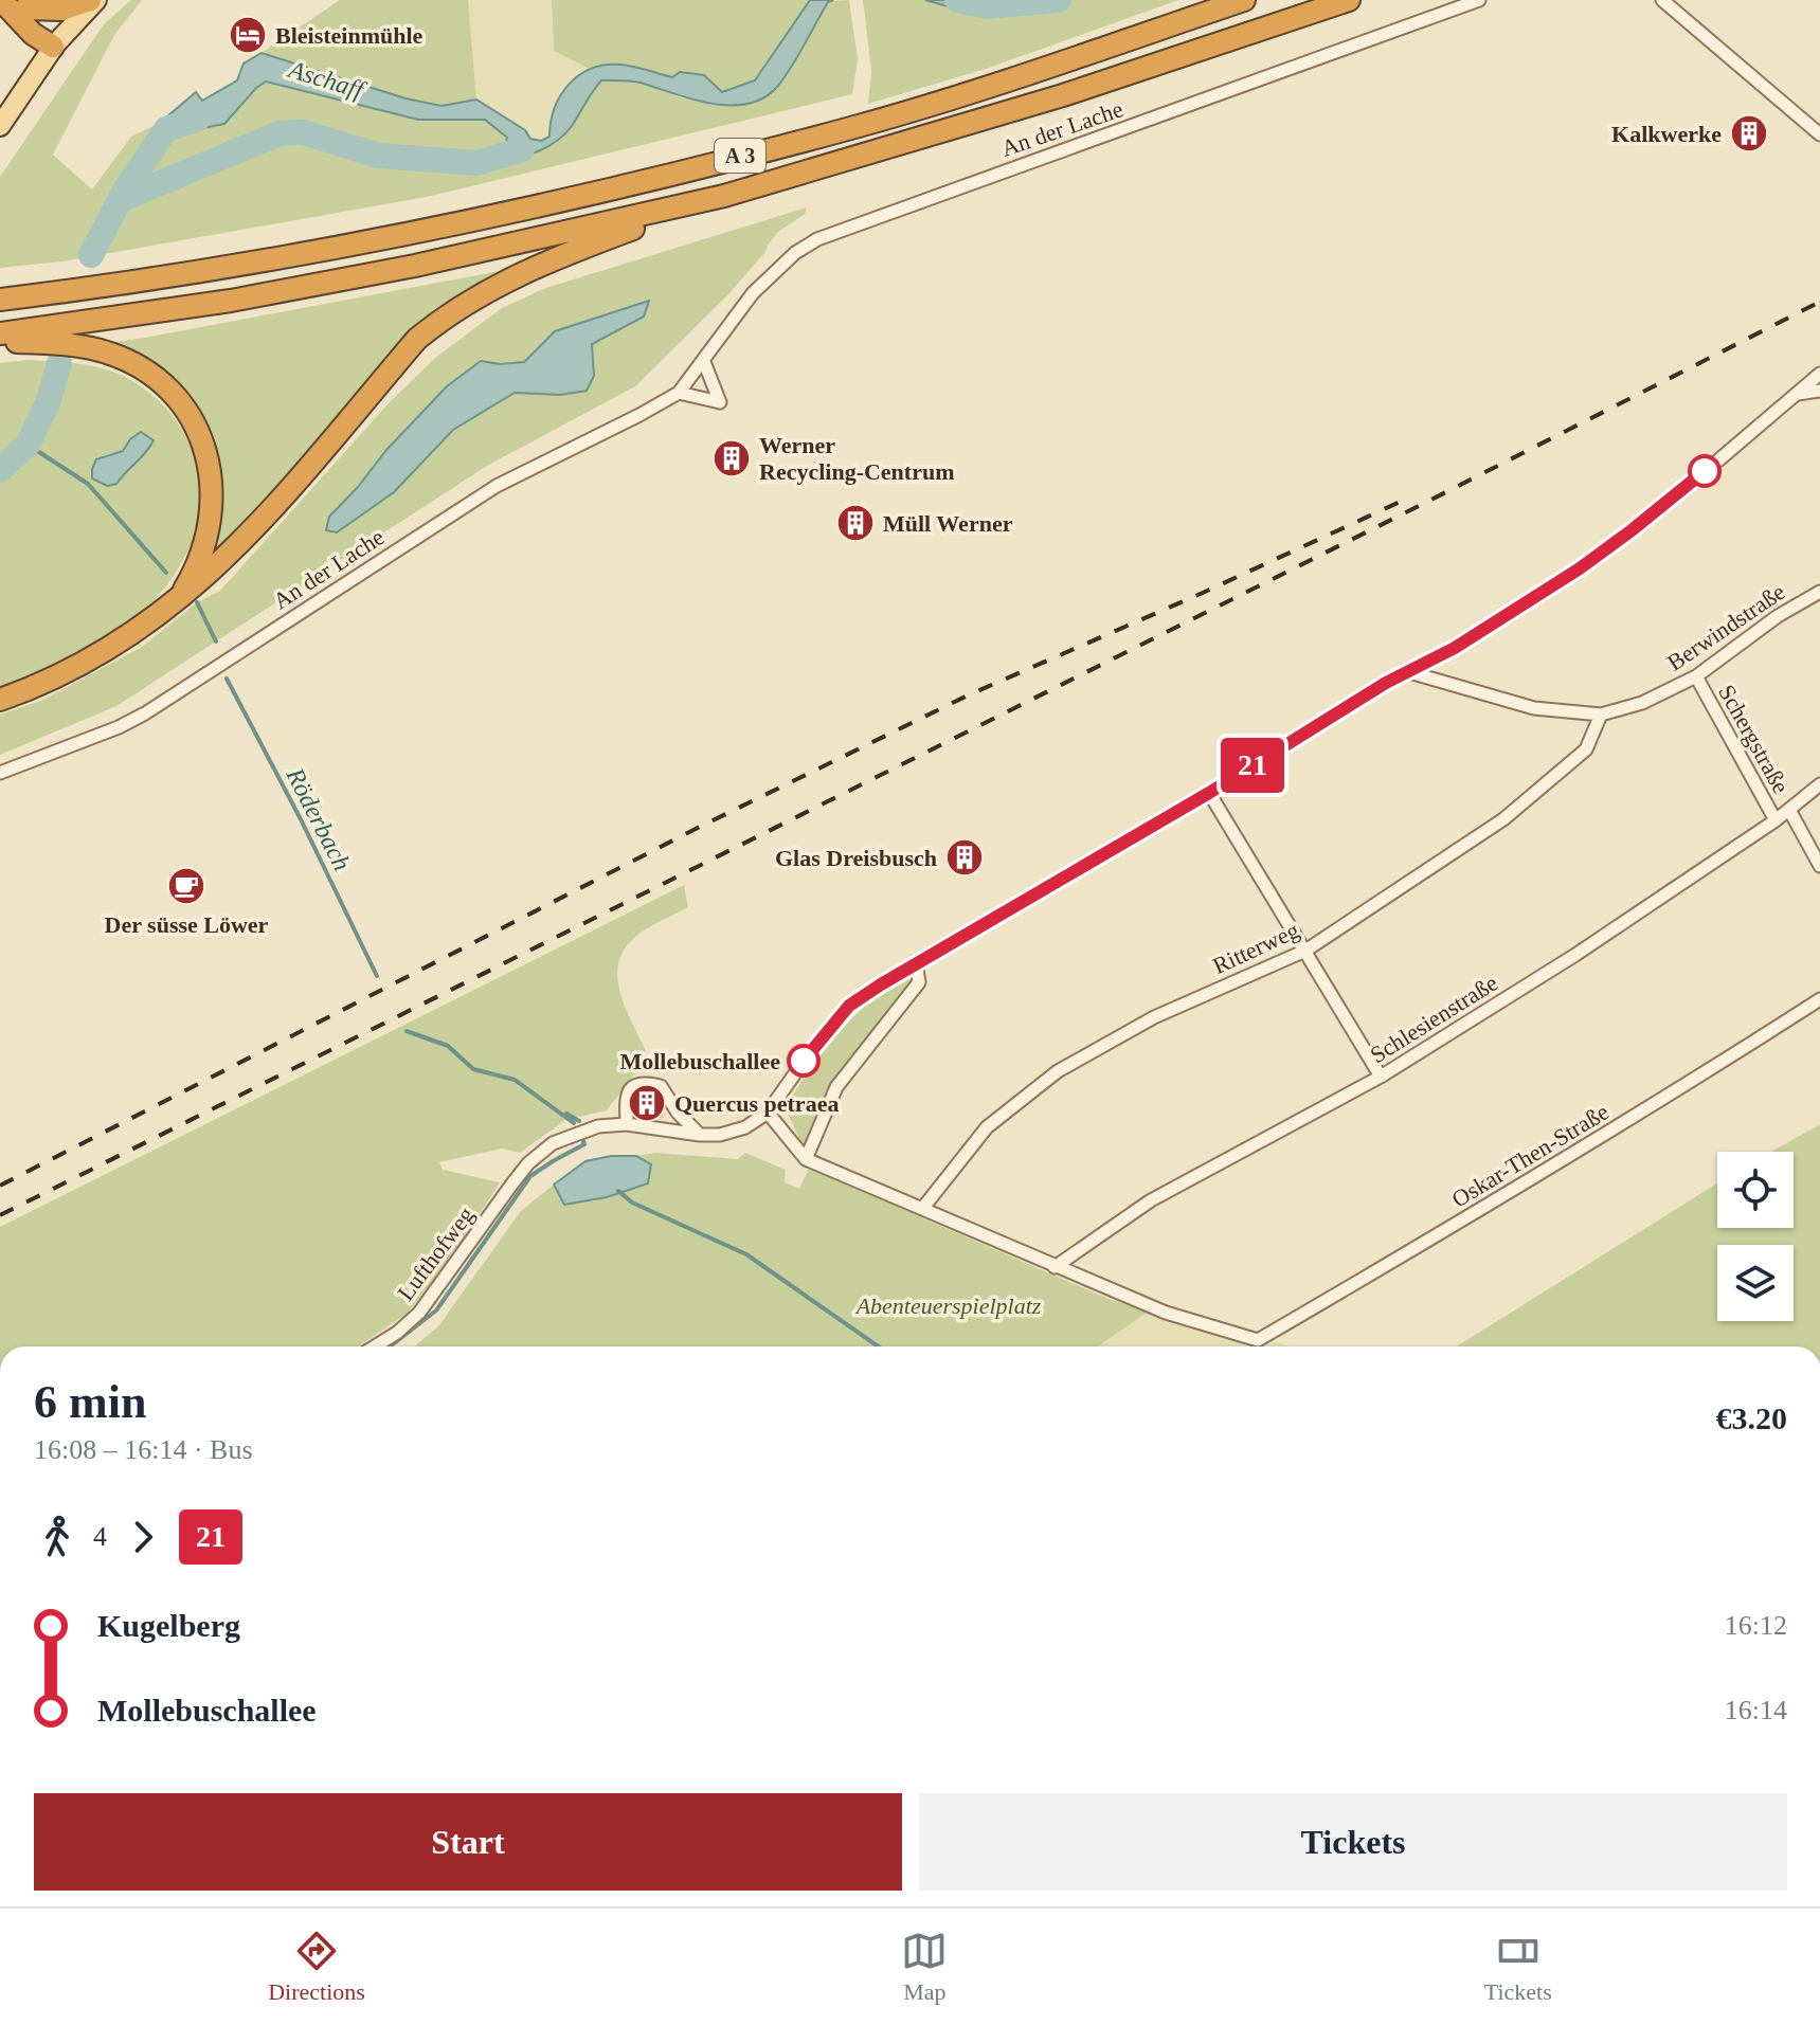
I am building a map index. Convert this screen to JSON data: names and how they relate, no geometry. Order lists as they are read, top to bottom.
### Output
{
  "streets": {
    "highway": ["A 3"],
    "street": [
      "An der Lache",
      "Berwindstraße",
      "Schergstraße",
      "Ritterweg",
      "Schlesienstraße",
      "Oskar-Then-Straße",
      "Lufthofweg"
    ]
  },
  "crossings": [
    ["Berwindstraße", "Schergstraße"],
    ["Berwindstraße", "Ritterweg"],
    ["Schergstraße", "Schlesienstraße"],
    ["Schlesienstraße", "Oskar-Then-Straße"]
  ],
  "water": ["Aschaff", "Röderbach"],
  "parks": ["Abenteuerspielplatz"],
  "places": {
    "hotel": ["Bleisteinmühle"],
    "building": [
      "Kalkwerke",
      "Werner Recycling-Centrum",
      "Müll Werner",
      "Glas Dreisbusch",
      "Quercus petraea"
    ],
    "cafe": ["Der süsse Löwer"],
    "other": ["Mollebuschallee"]
  },
  "lines": ["bus line 21"],
  "page": {
    "on_map": "21",
    "heading": ["6 min", "16:08 – 16:14 · Bus", "€3.20"],
    "legs": ["4", "21"],
    "list": [
      {
        "name": "Kugelberg",
        "value": "16:12"
      },
      {
        "name": "Mollebuschallee",
        "value": "16:14"
      }
    ],
    "buttons": ["Start", "Tickets"],
    "tabs": ["Directions", "Map", "Tickets"]
  }
}
